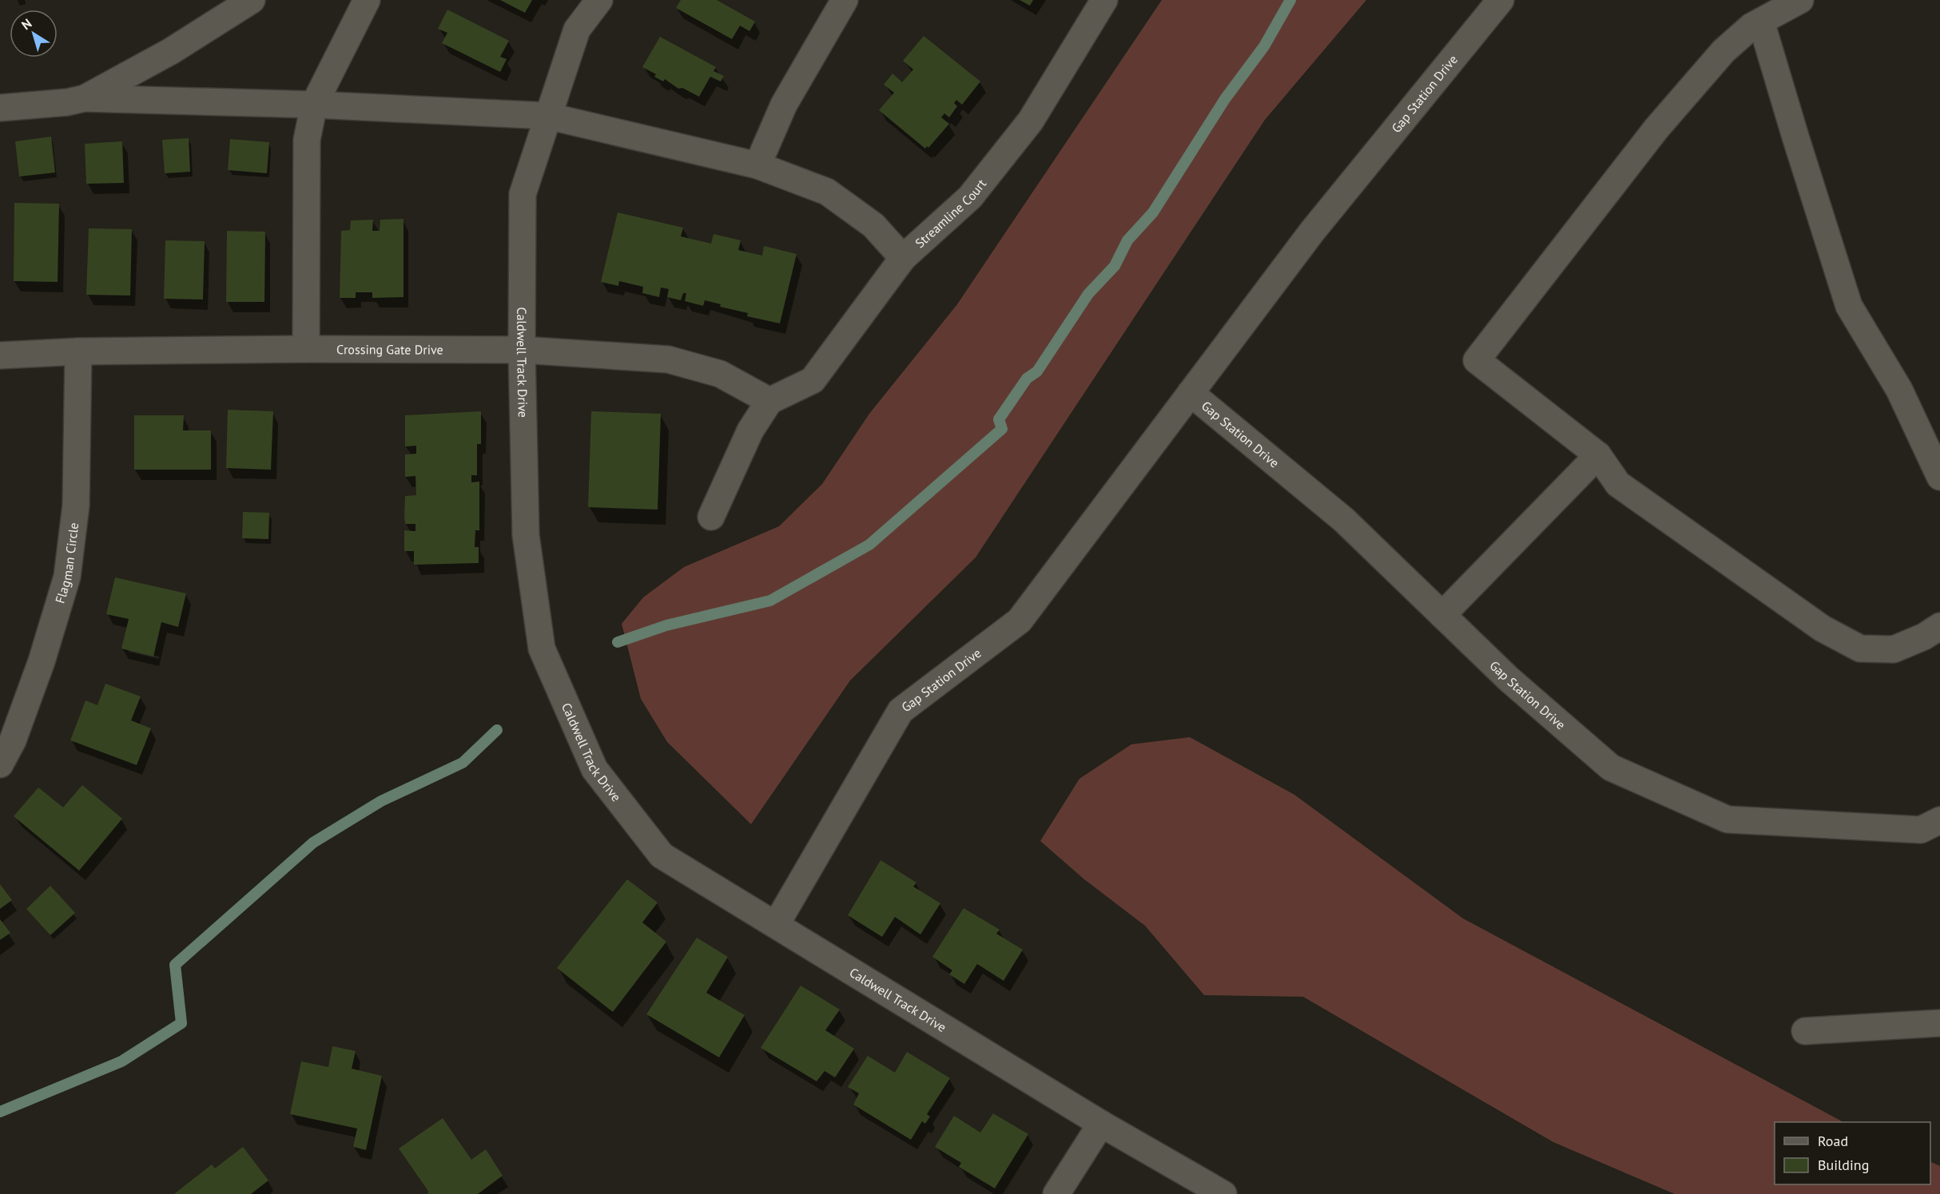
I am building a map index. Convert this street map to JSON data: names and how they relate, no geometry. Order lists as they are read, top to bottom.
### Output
{
  "streets": {
    "street": [
      "Gap Station Drive",
      "Streamline Court",
      "Crossing Gate Drive",
      "Caldwell Track Drive",
      "Flagman Circle"
    ]
  },
  "crossings": [
    ["Gap Station Drive", "Caldwell Track Drive"],
    ["Streamline Court", "Crossing Gate Drive"],
    ["Crossing Gate Drive", "Caldwell Track Drive"],
    ["Crossing Gate Drive", "Flagman Circle"]
  ],
  "legend": ["Road", "Building"],
  "north": "top left"
}
